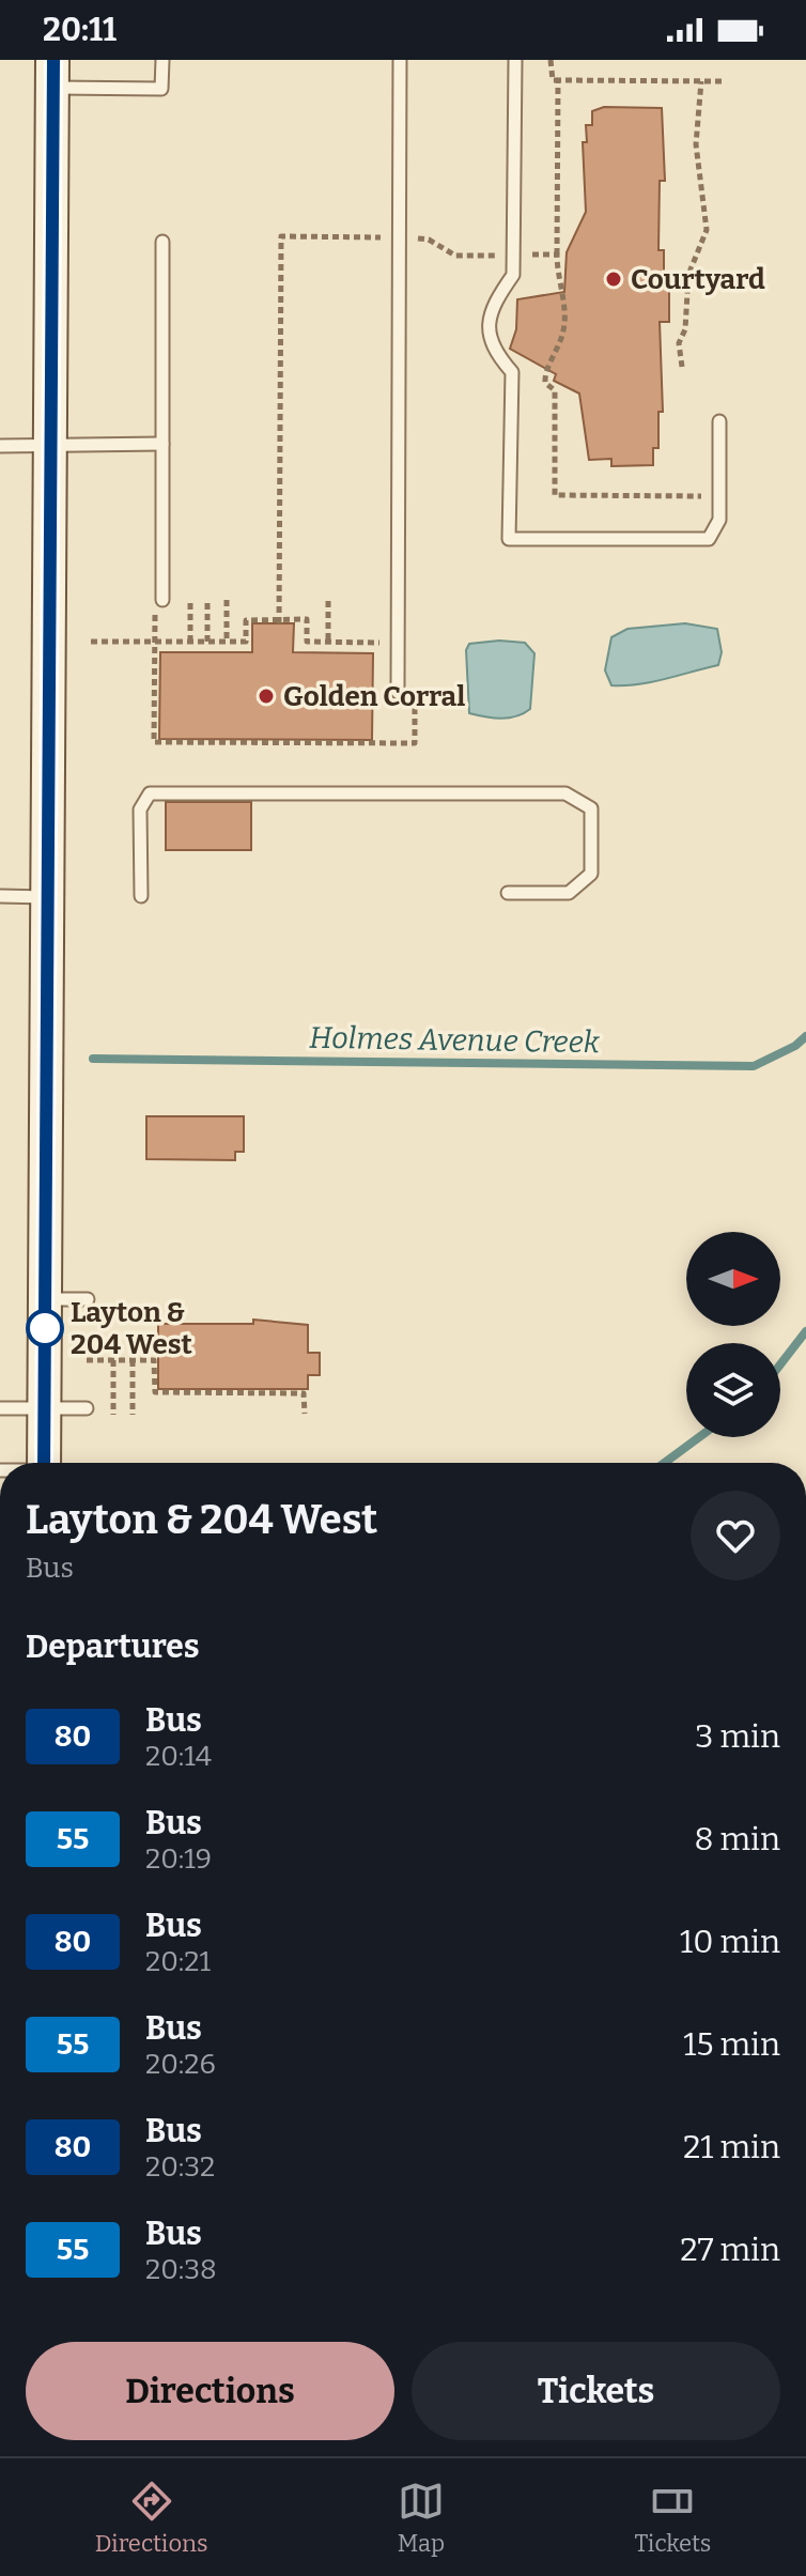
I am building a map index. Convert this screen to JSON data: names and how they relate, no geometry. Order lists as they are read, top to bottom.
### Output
{
  "water": ["Holmes Avenue Creek"],
  "places": ["Courtyard", "Golden Corral", "Layton & 204 West"],
  "lines": ["bus line 80"],
  "north": "right",
  "page": {
    "status": "20:11",
    "heading": [
      ["Layton & 204 West", "Bus"],
      "Departures"
    ],
    "list": [
      {
        "mark": "80",
        "name": "Bus",
        "note": "20:14",
        "value": "3 min"
      },
      {
        "mark": "55",
        "name": "Bus",
        "note": "20:19",
        "value": "8 min"
      },
      {
        "mark": "80",
        "name": "Bus",
        "note": "20:21",
        "value": "10 min"
      },
      {
        "mark": "55",
        "name": "Bus",
        "note": "20:26",
        "value": "15 min"
      },
      {
        "mark": "80",
        "name": "Bus",
        "note": "20:32",
        "value": "21 min"
      },
      {
        "mark": "55",
        "name": "Bus",
        "note": "20:38",
        "value": "27 min"
      }
    ],
    "buttons": ["Directions", "Tickets"],
    "tabs": ["Directions", "Map", "Tickets"]
  }
}
